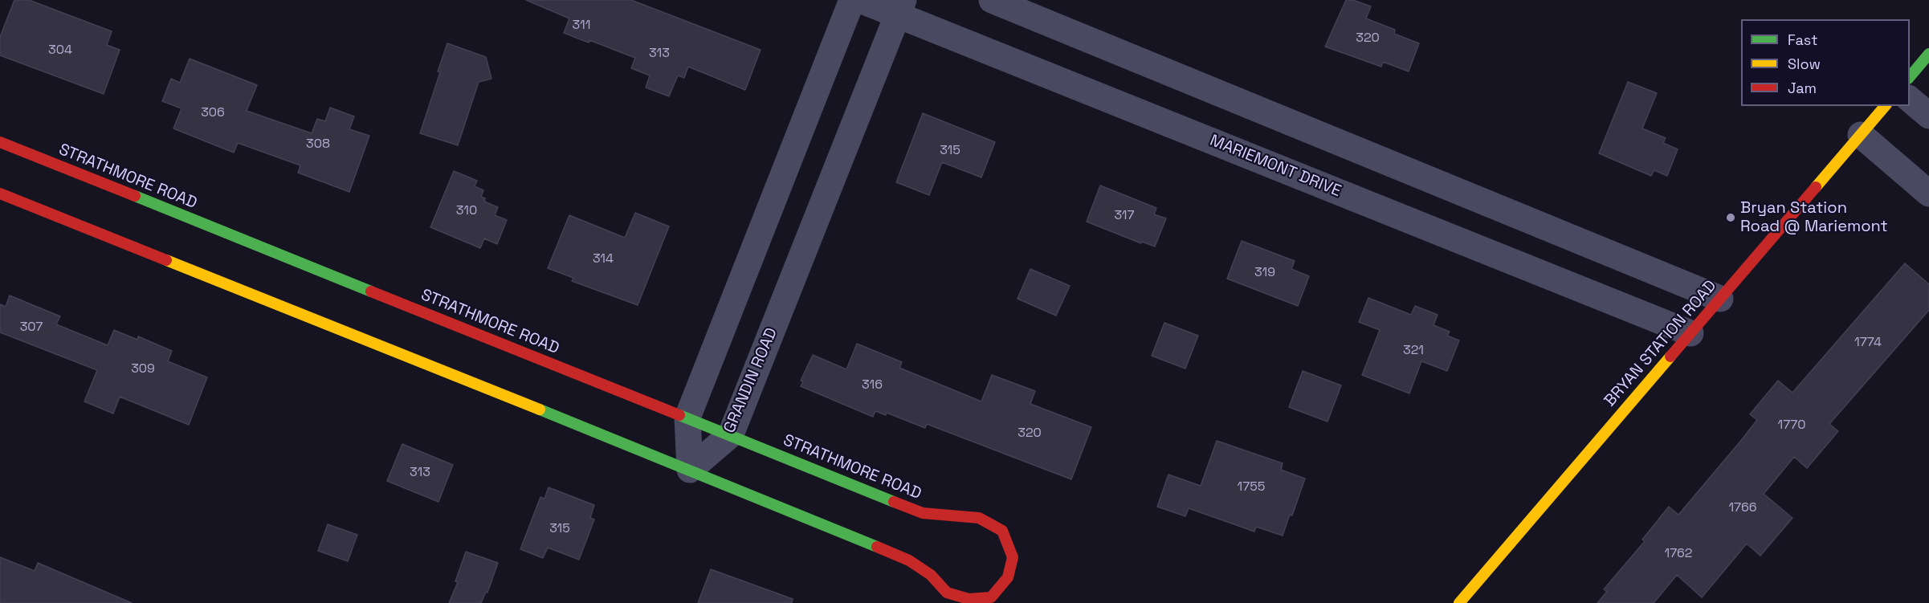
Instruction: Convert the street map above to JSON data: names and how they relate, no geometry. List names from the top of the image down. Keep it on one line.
{"streets":{"street":["MARIEMONT DRIVE","STRATHMORE ROAD","BRYAN STATION ROAD","GRANDIN ROAD"]},"crossings":[["MARIEMONT DRIVE","BRYAN STATION ROAD"],["MARIEMONT DRIVE","GRANDIN ROAD"],["STRATHMORE ROAD","GRANDIN ROAD"]],"places":["Bryan Station Road @ Mariemont"],"house_numbers":["311","320","304","313","306","308","315","310","317","314","319","307","1774","321","309","316","1770","320","313","1755","1766","315","1762"],"legend":["Fast","Slow","Jam"]}
